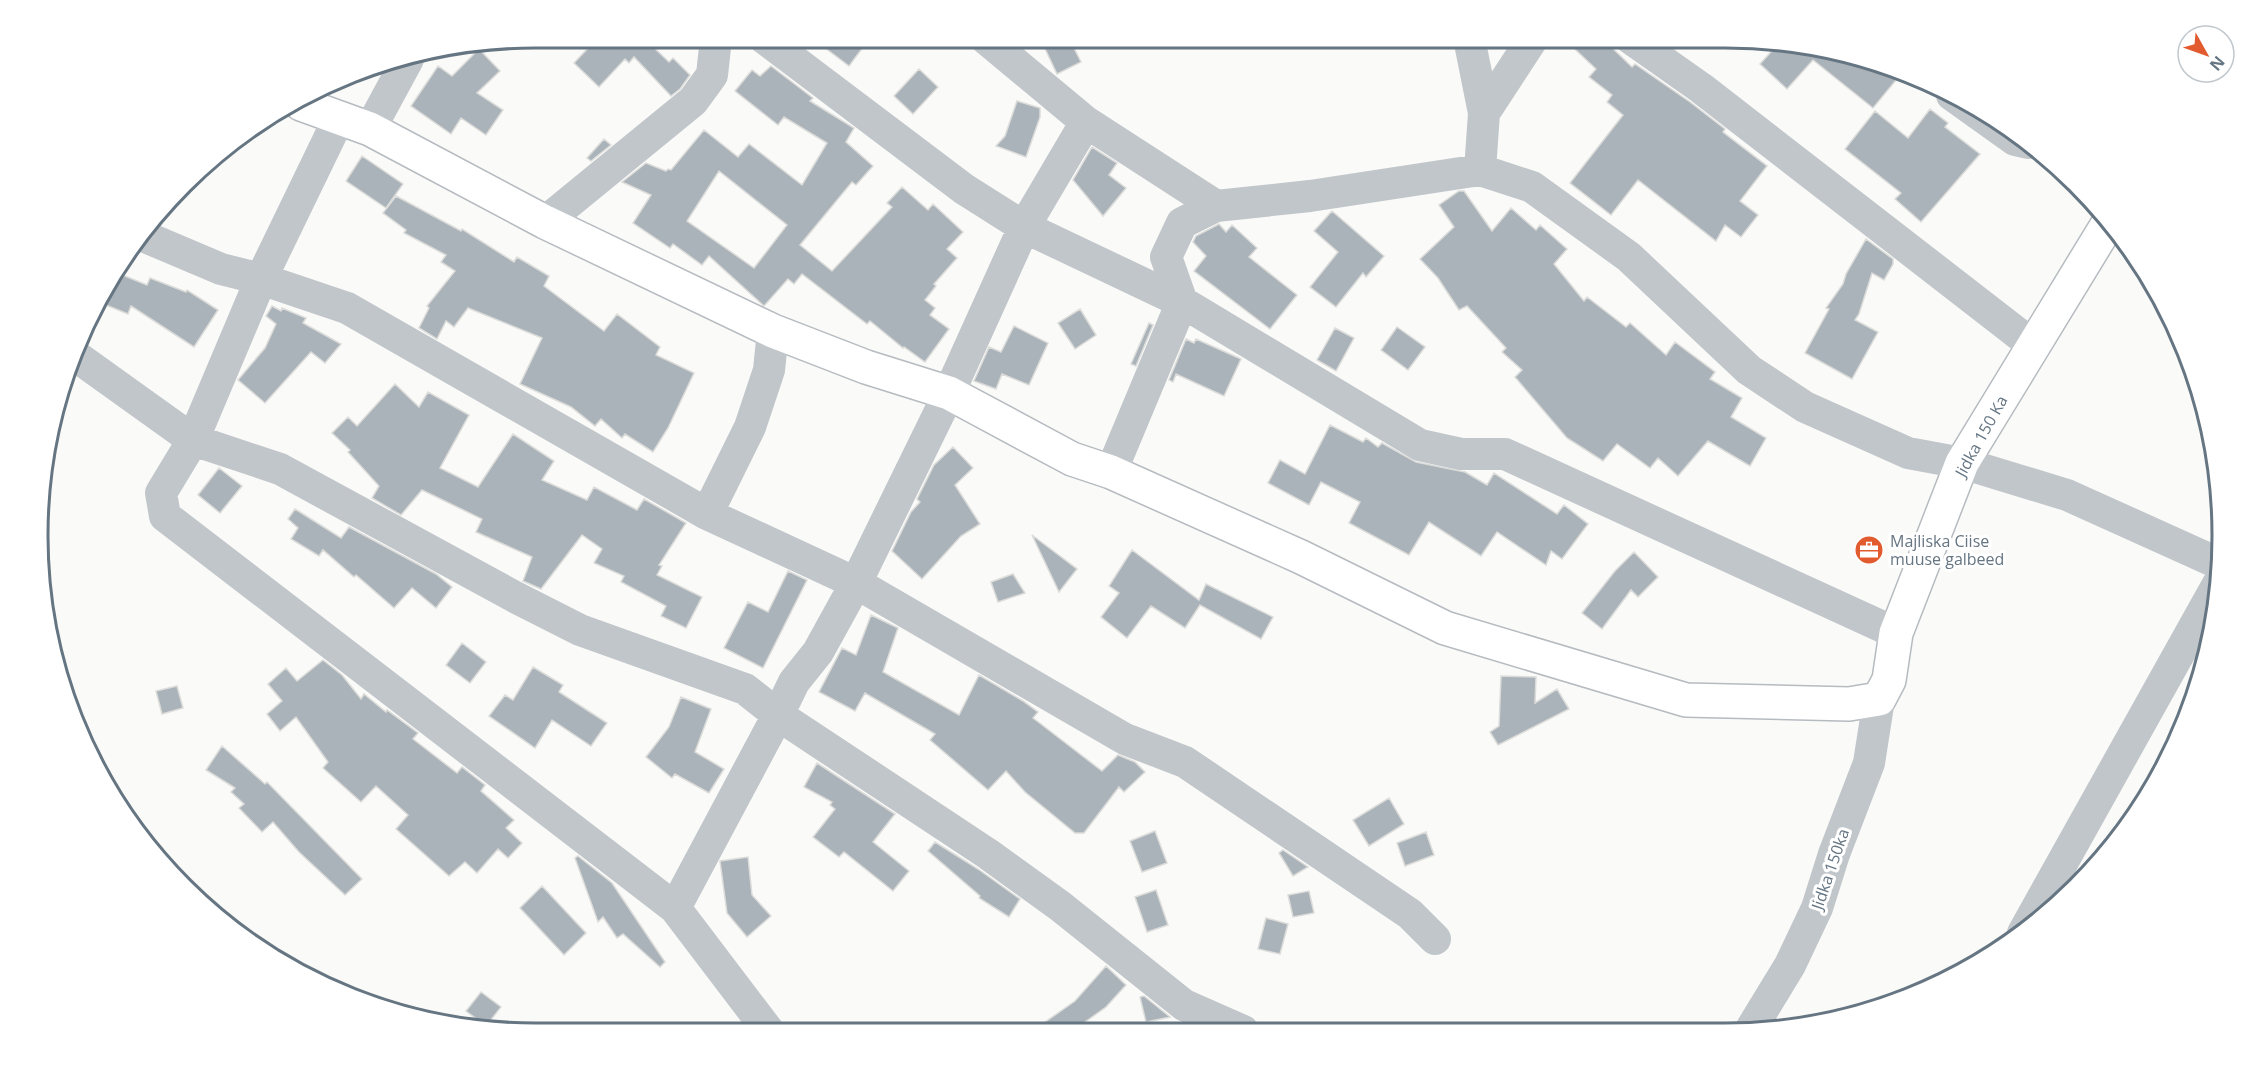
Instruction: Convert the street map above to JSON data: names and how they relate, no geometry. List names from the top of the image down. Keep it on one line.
{"streets":{"street":["Jidka 150 Ka","Jidka 150ka"]},"crossings":[["Jidka 150 Ka","Jidka 150ka"]],"places":{"office":["Majliska Ciise muuse galbeed"]},"north":"bottom right"}
